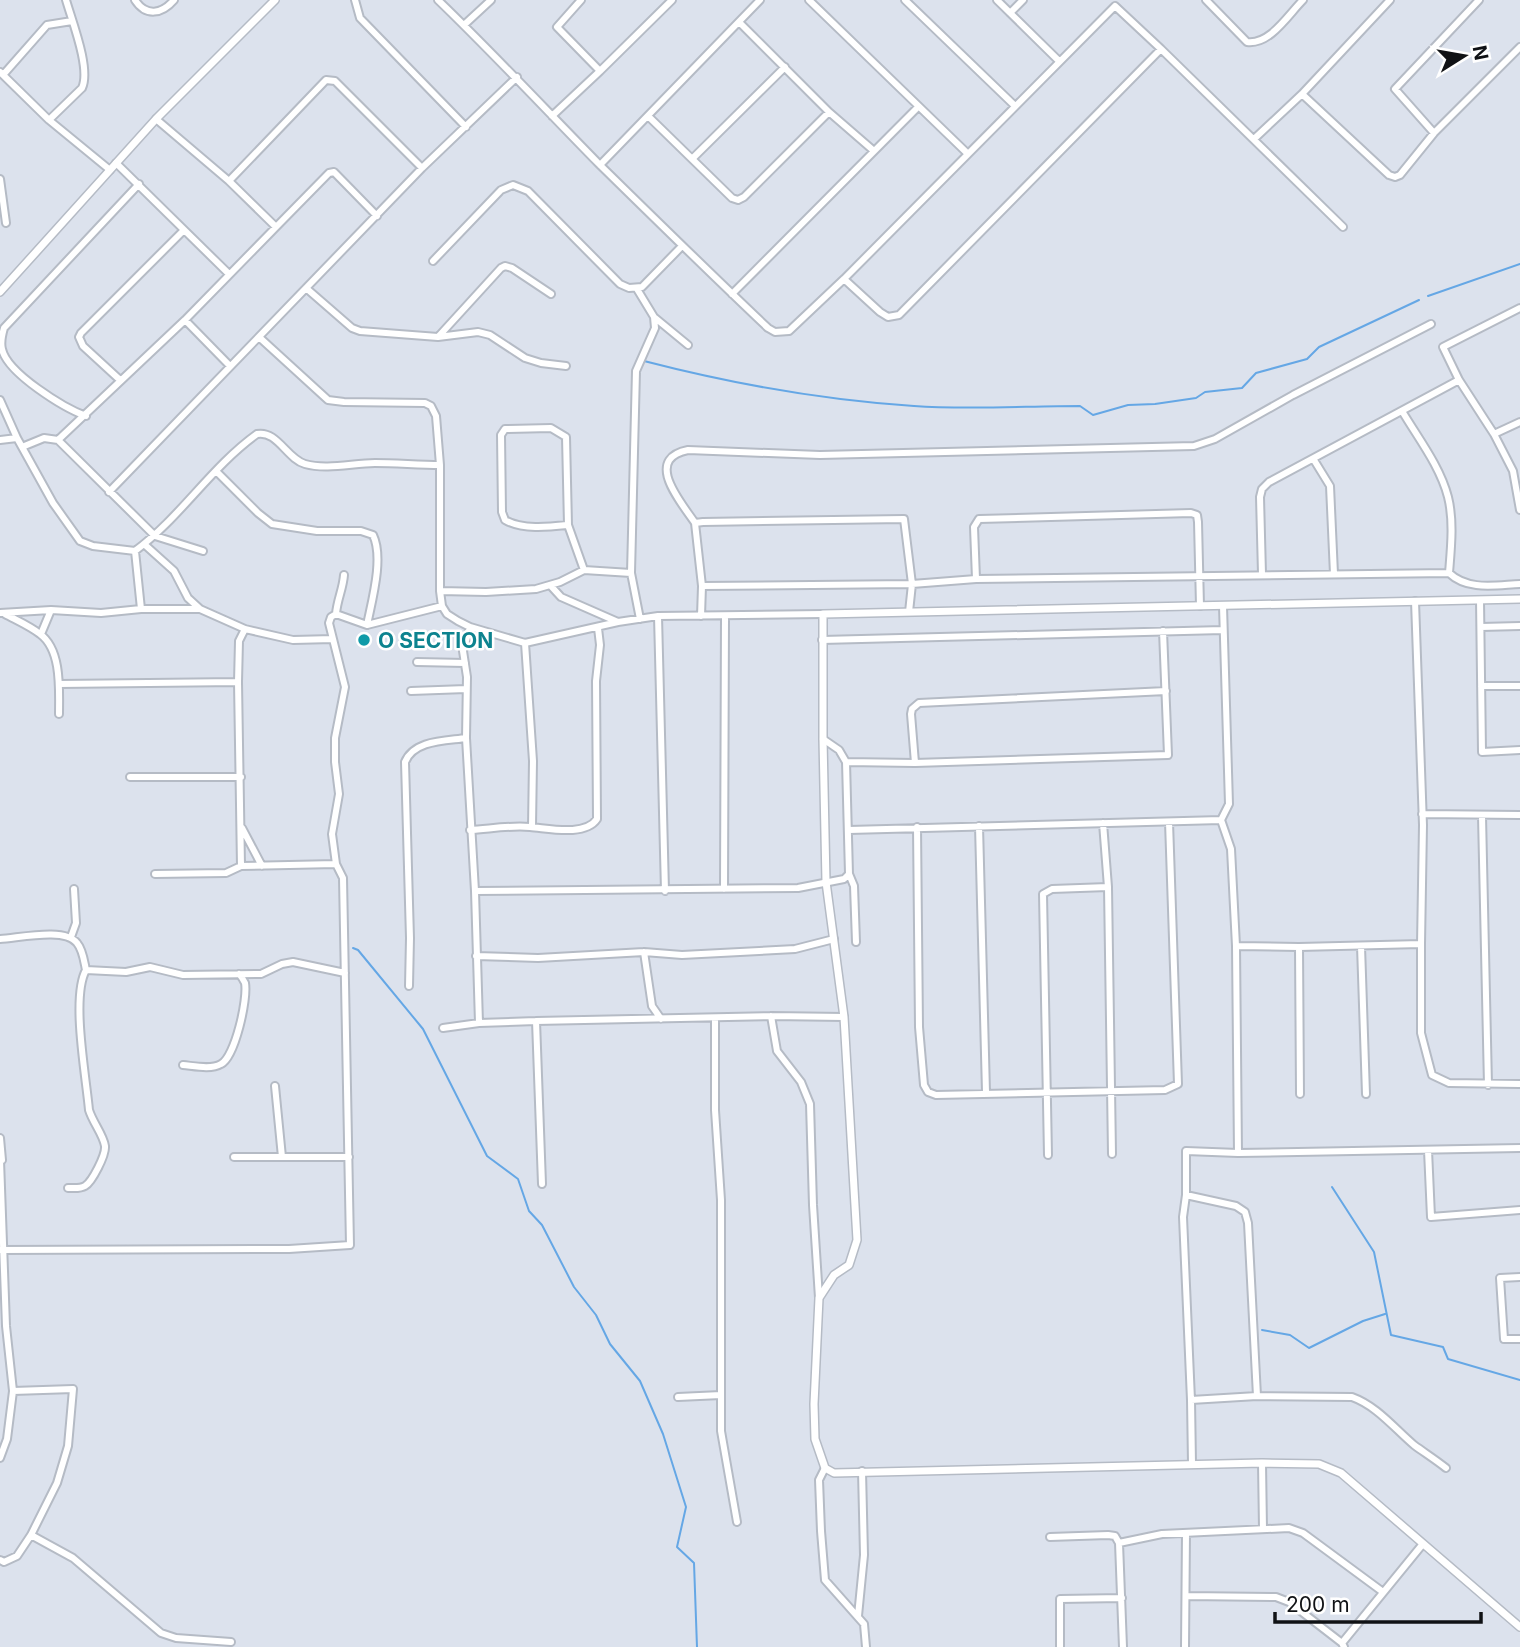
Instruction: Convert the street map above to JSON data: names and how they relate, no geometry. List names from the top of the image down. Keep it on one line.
{"places":["O SECTION"],"scale_bar":"200 m","north":"right"}
